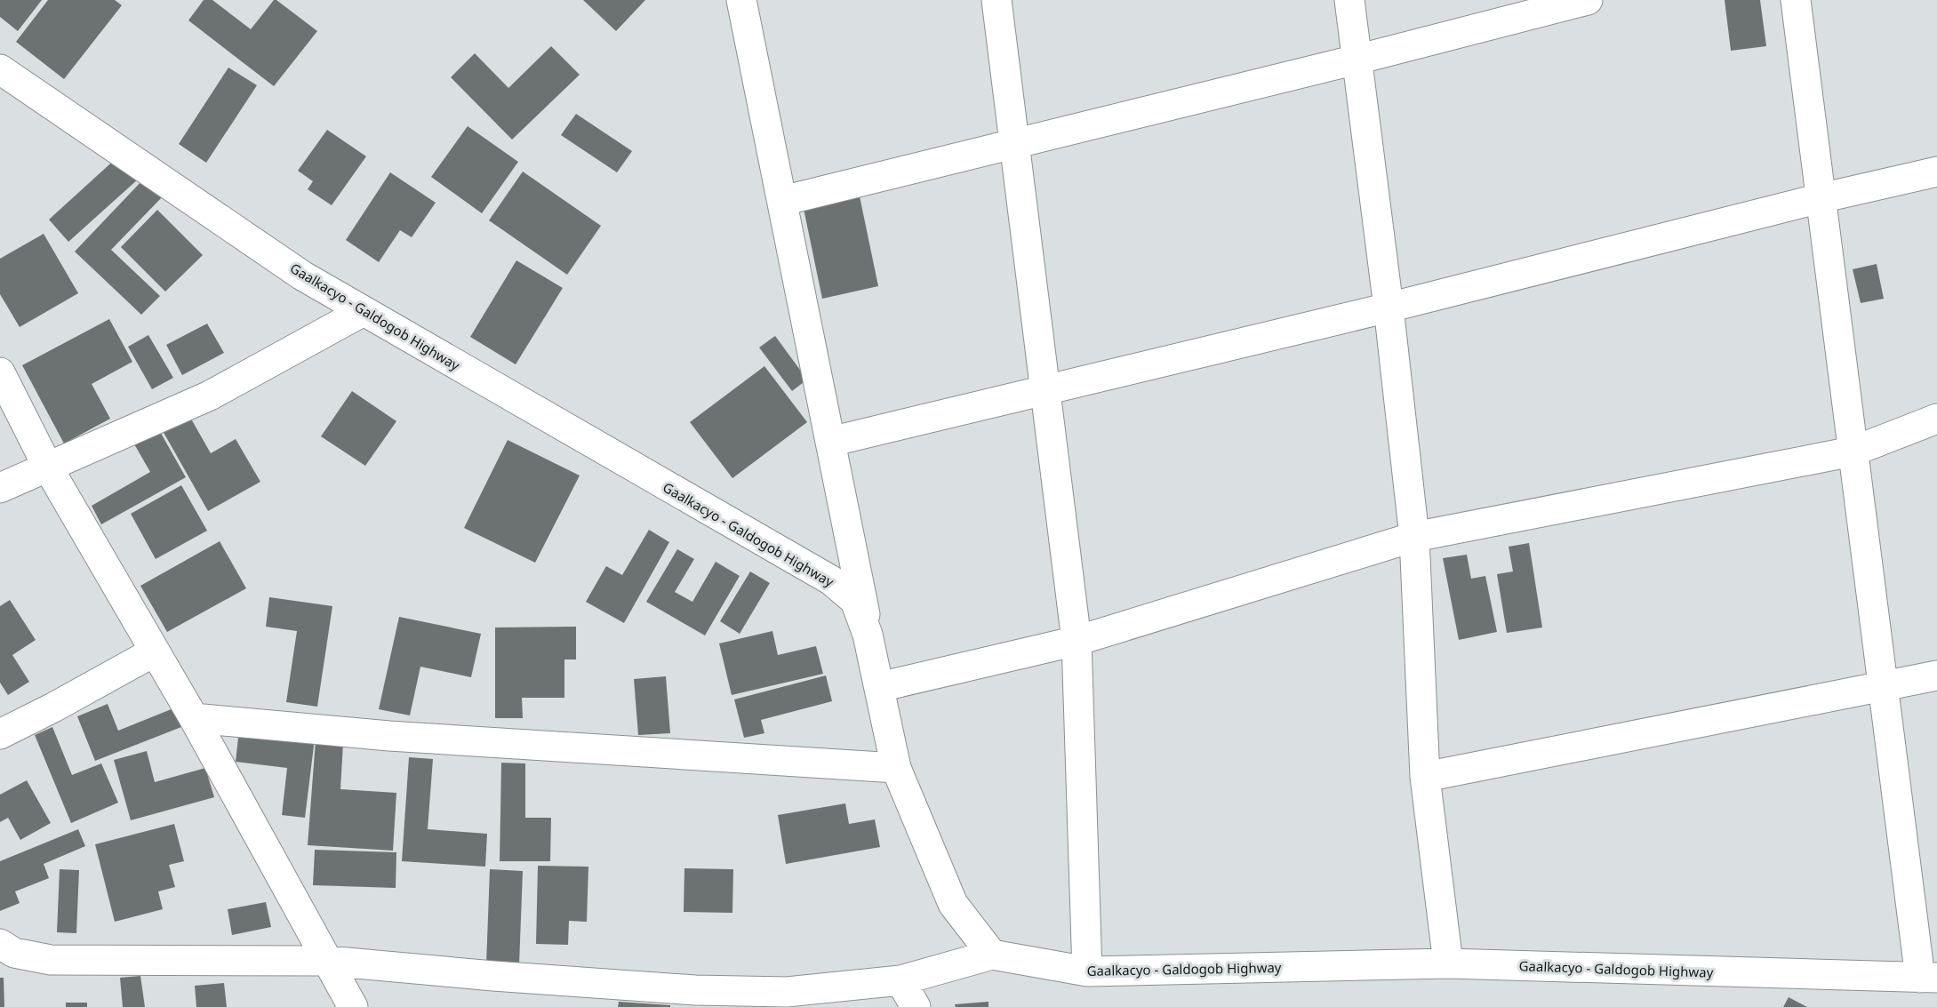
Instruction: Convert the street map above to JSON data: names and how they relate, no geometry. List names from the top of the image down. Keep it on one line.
{"streets":{"street":["Gaalkacyo - Galdogob Highway"]}}
